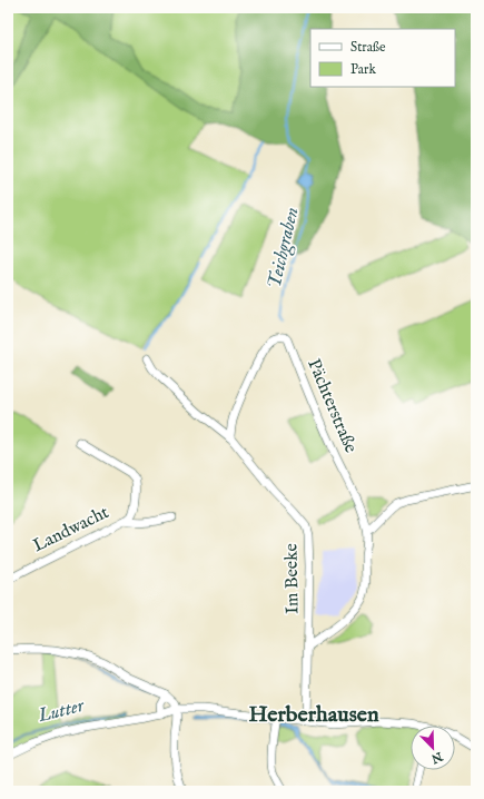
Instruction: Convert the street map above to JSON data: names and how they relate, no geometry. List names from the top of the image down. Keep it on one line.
{"streets":{"street":["Pächterstraße","Landwacht","Im Beeke"]},"crossings":[["Pächterstraße","Im Beeke"]],"districts":["Herberhausen"],"water":["Teichgraben","Lutter"],"legend":["Straße","Park"],"north":"bottom right"}
